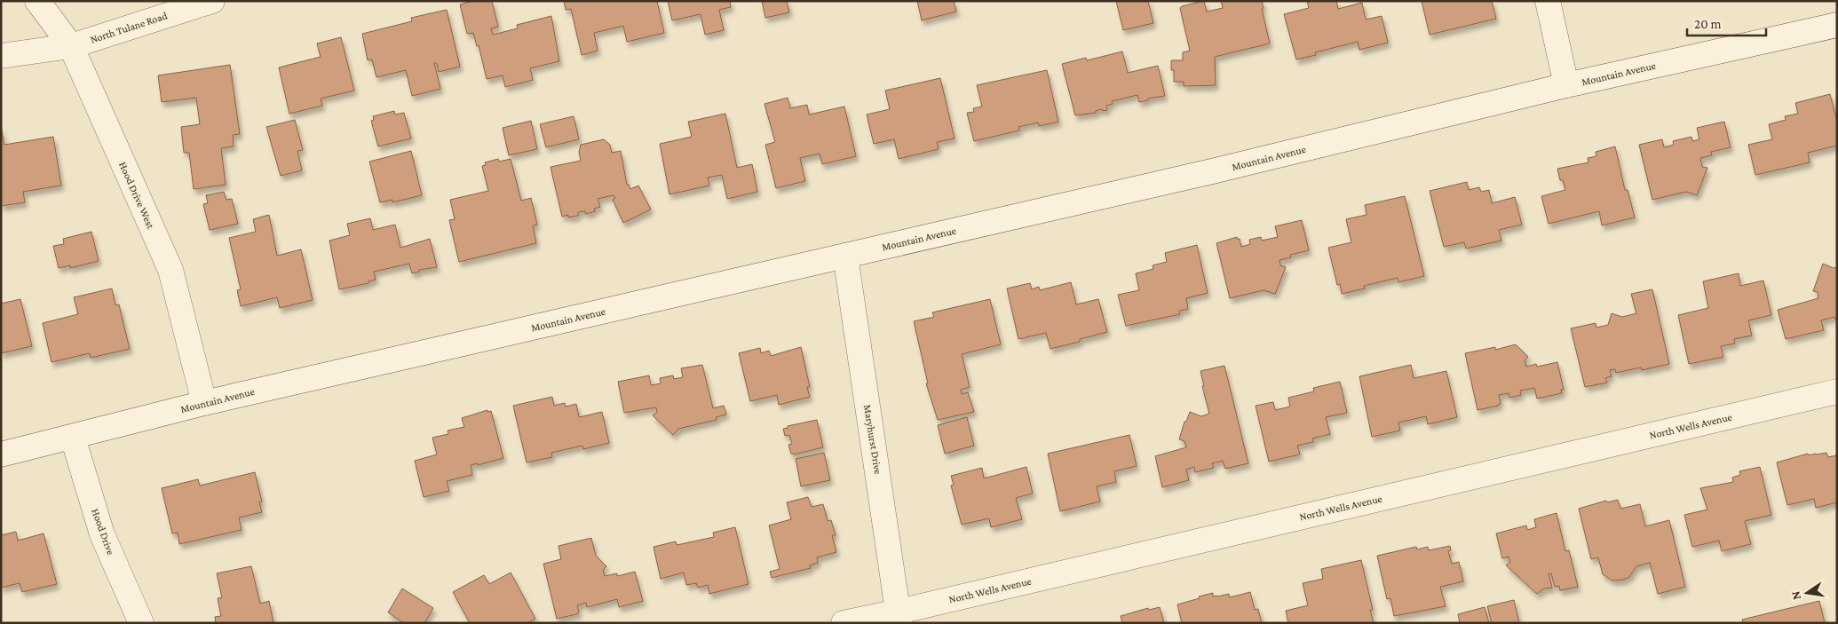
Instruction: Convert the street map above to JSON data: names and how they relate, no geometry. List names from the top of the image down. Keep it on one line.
{"streets":{"street":["North Tulane Road","Mountain Avenue","Hood Drive West","North Wells Avenue","Maryhurst Drive","Hood Drive"]},"crossings":[["North Tulane Road","Hood Drive West"],["Mountain Avenue","Hood Drive West"],["Mountain Avenue","Maryhurst Drive"],["Mountain Avenue","Hood Drive"],["North Wells Avenue","Maryhurst Drive"]],"scale_bar":"20 m","north":"left"}
